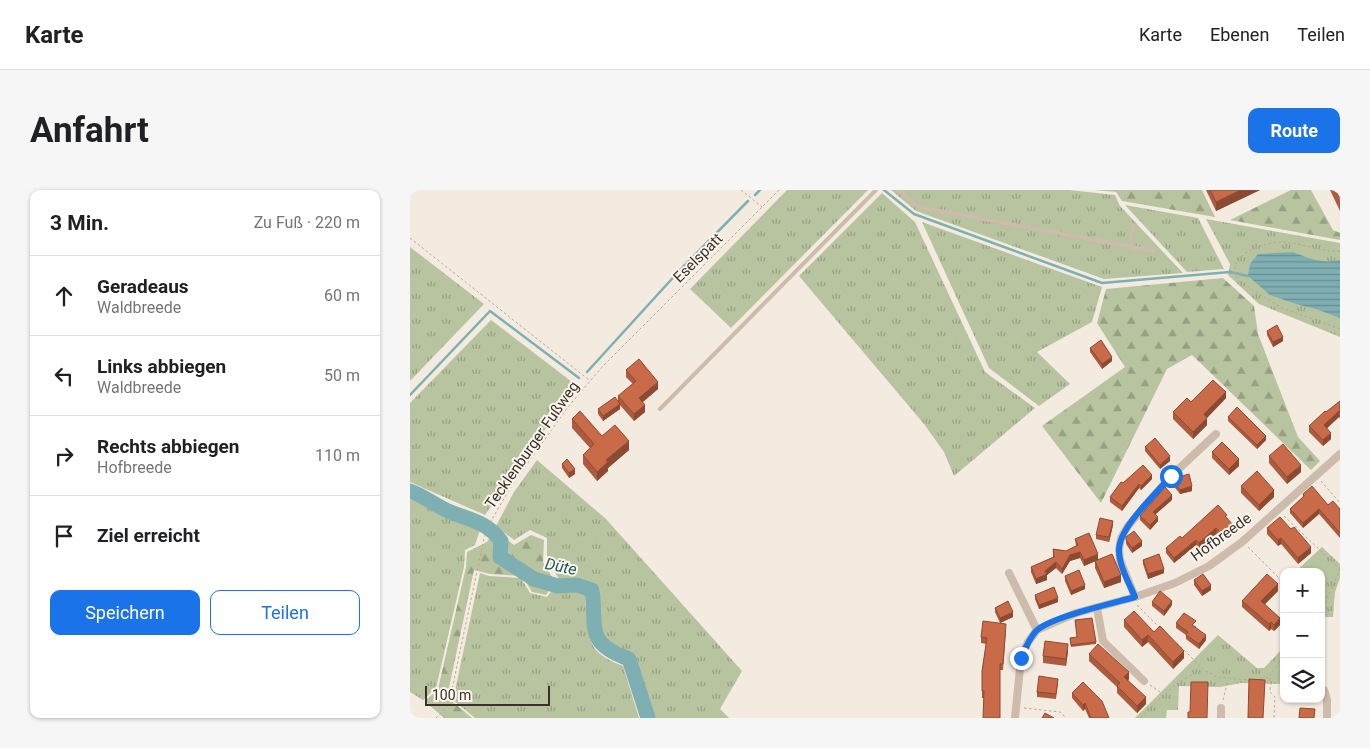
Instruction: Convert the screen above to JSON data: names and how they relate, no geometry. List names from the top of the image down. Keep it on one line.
{"streets":{"street":["Hofbreede"],"path":["Eselspatt","Tecklenburger Fußweg"]},"crossings":[["Eselspatt","Tecklenburger Fußweg"]],"water":["Düte"],"scale_bar":"100 m","page":{"header":"Karte","nav":["Karte","Ebenen","Teilen"],"buttons":["Route",["Speichern","Teilen"]],"title":"Anfahrt","heading":["3 Min.","Zu Fuß · 220 m"],"list":[["Geradeaus","Waldbreede","60 m"],["Links abbiegen","Waldbreede","50 m"],["Rechts abbiegen","Hofbreede","110 m"],"Ziel erreicht"],"map_buttons":["+","−"],"scale":"100 m"}}
